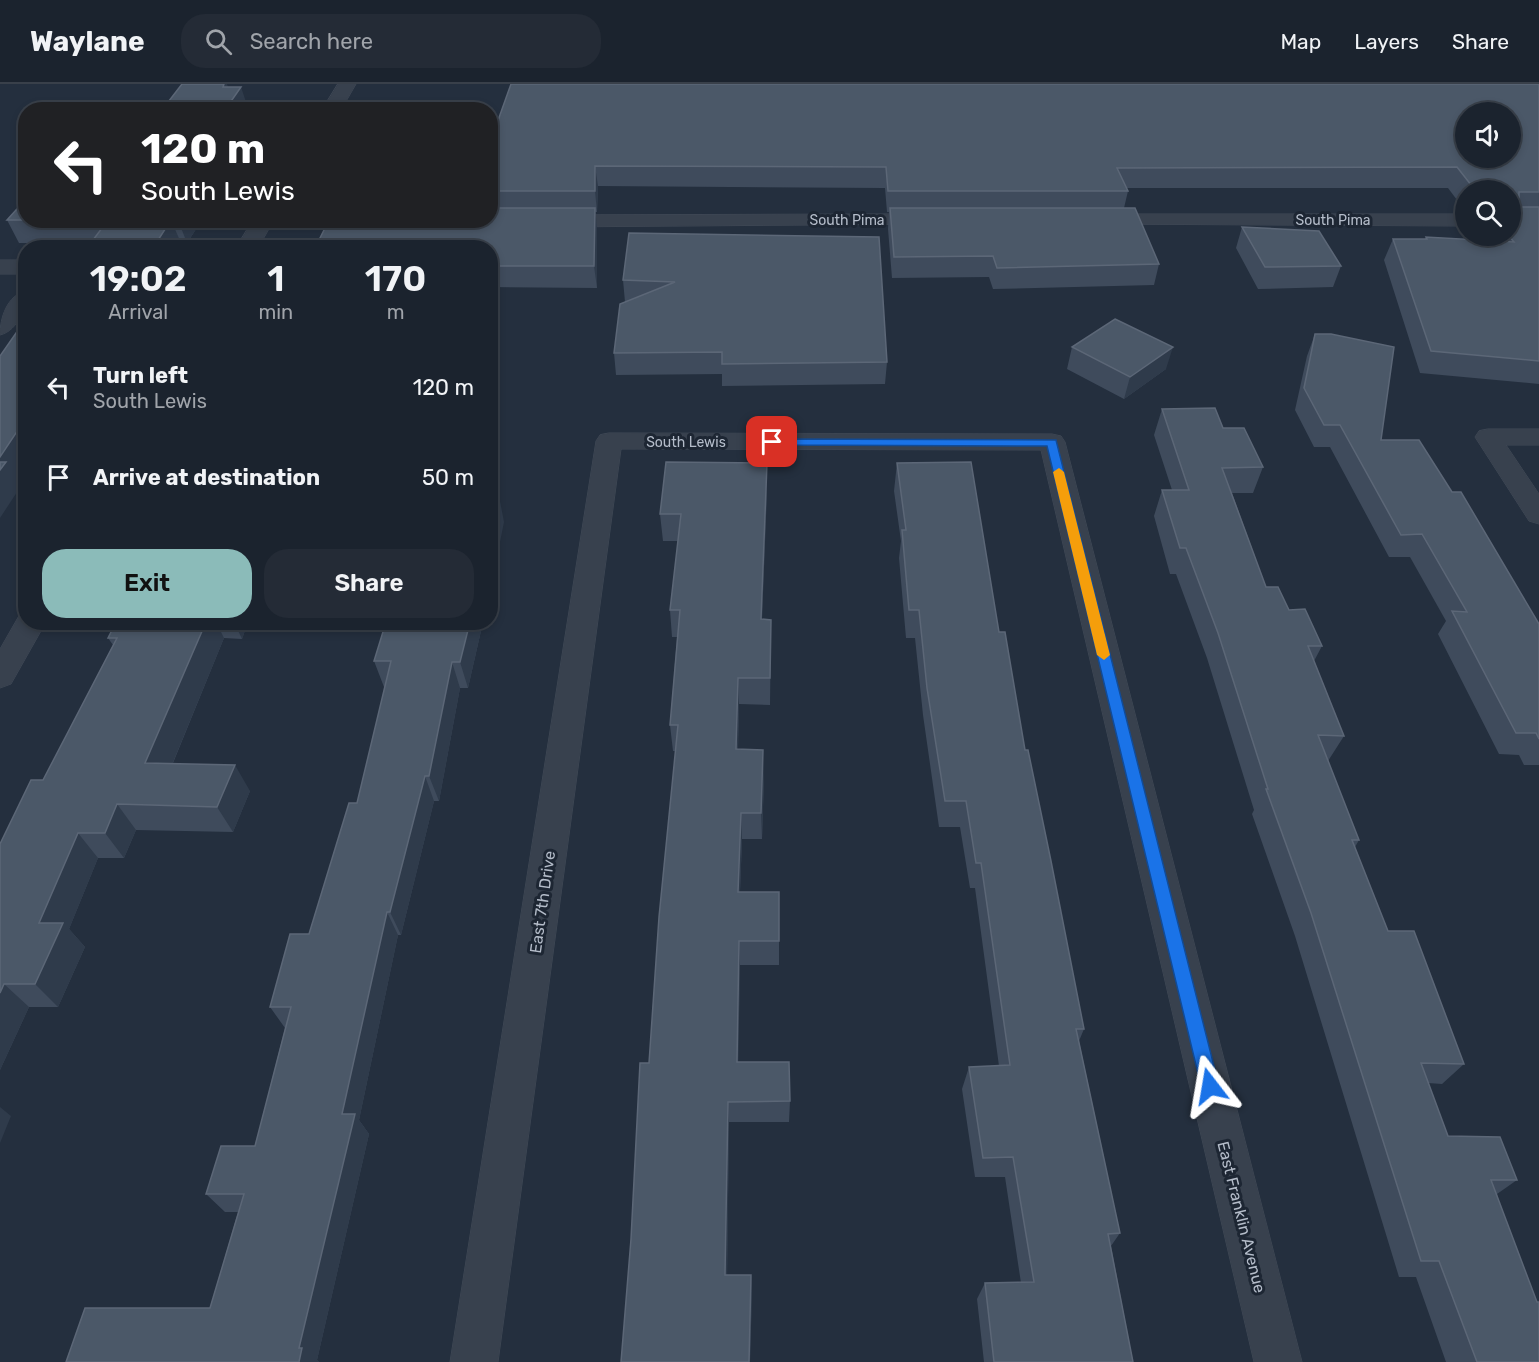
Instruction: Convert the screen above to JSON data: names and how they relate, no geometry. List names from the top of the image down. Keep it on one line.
{"streets":{"street":["South Pima","South Lewis","East 7th Drive","East Franklin Avenue"]},"crossings":[["South Lewis","East 7th Drive"],["South Lewis","East Franklin Avenue"]],"page":{"header":"Waylane","search":"Search here","nav":["Map","Layers","Share"],"turn":["120 m","South Lewis"],"eta":["19:02","Arrival","1","min","170","m"],"list":[{"name":"Turn left","note":"South Lewis","value":"120 m"},{"name":"Arrive at destination","value":"50 m"}],"buttons":["Exit","Share"]}}
